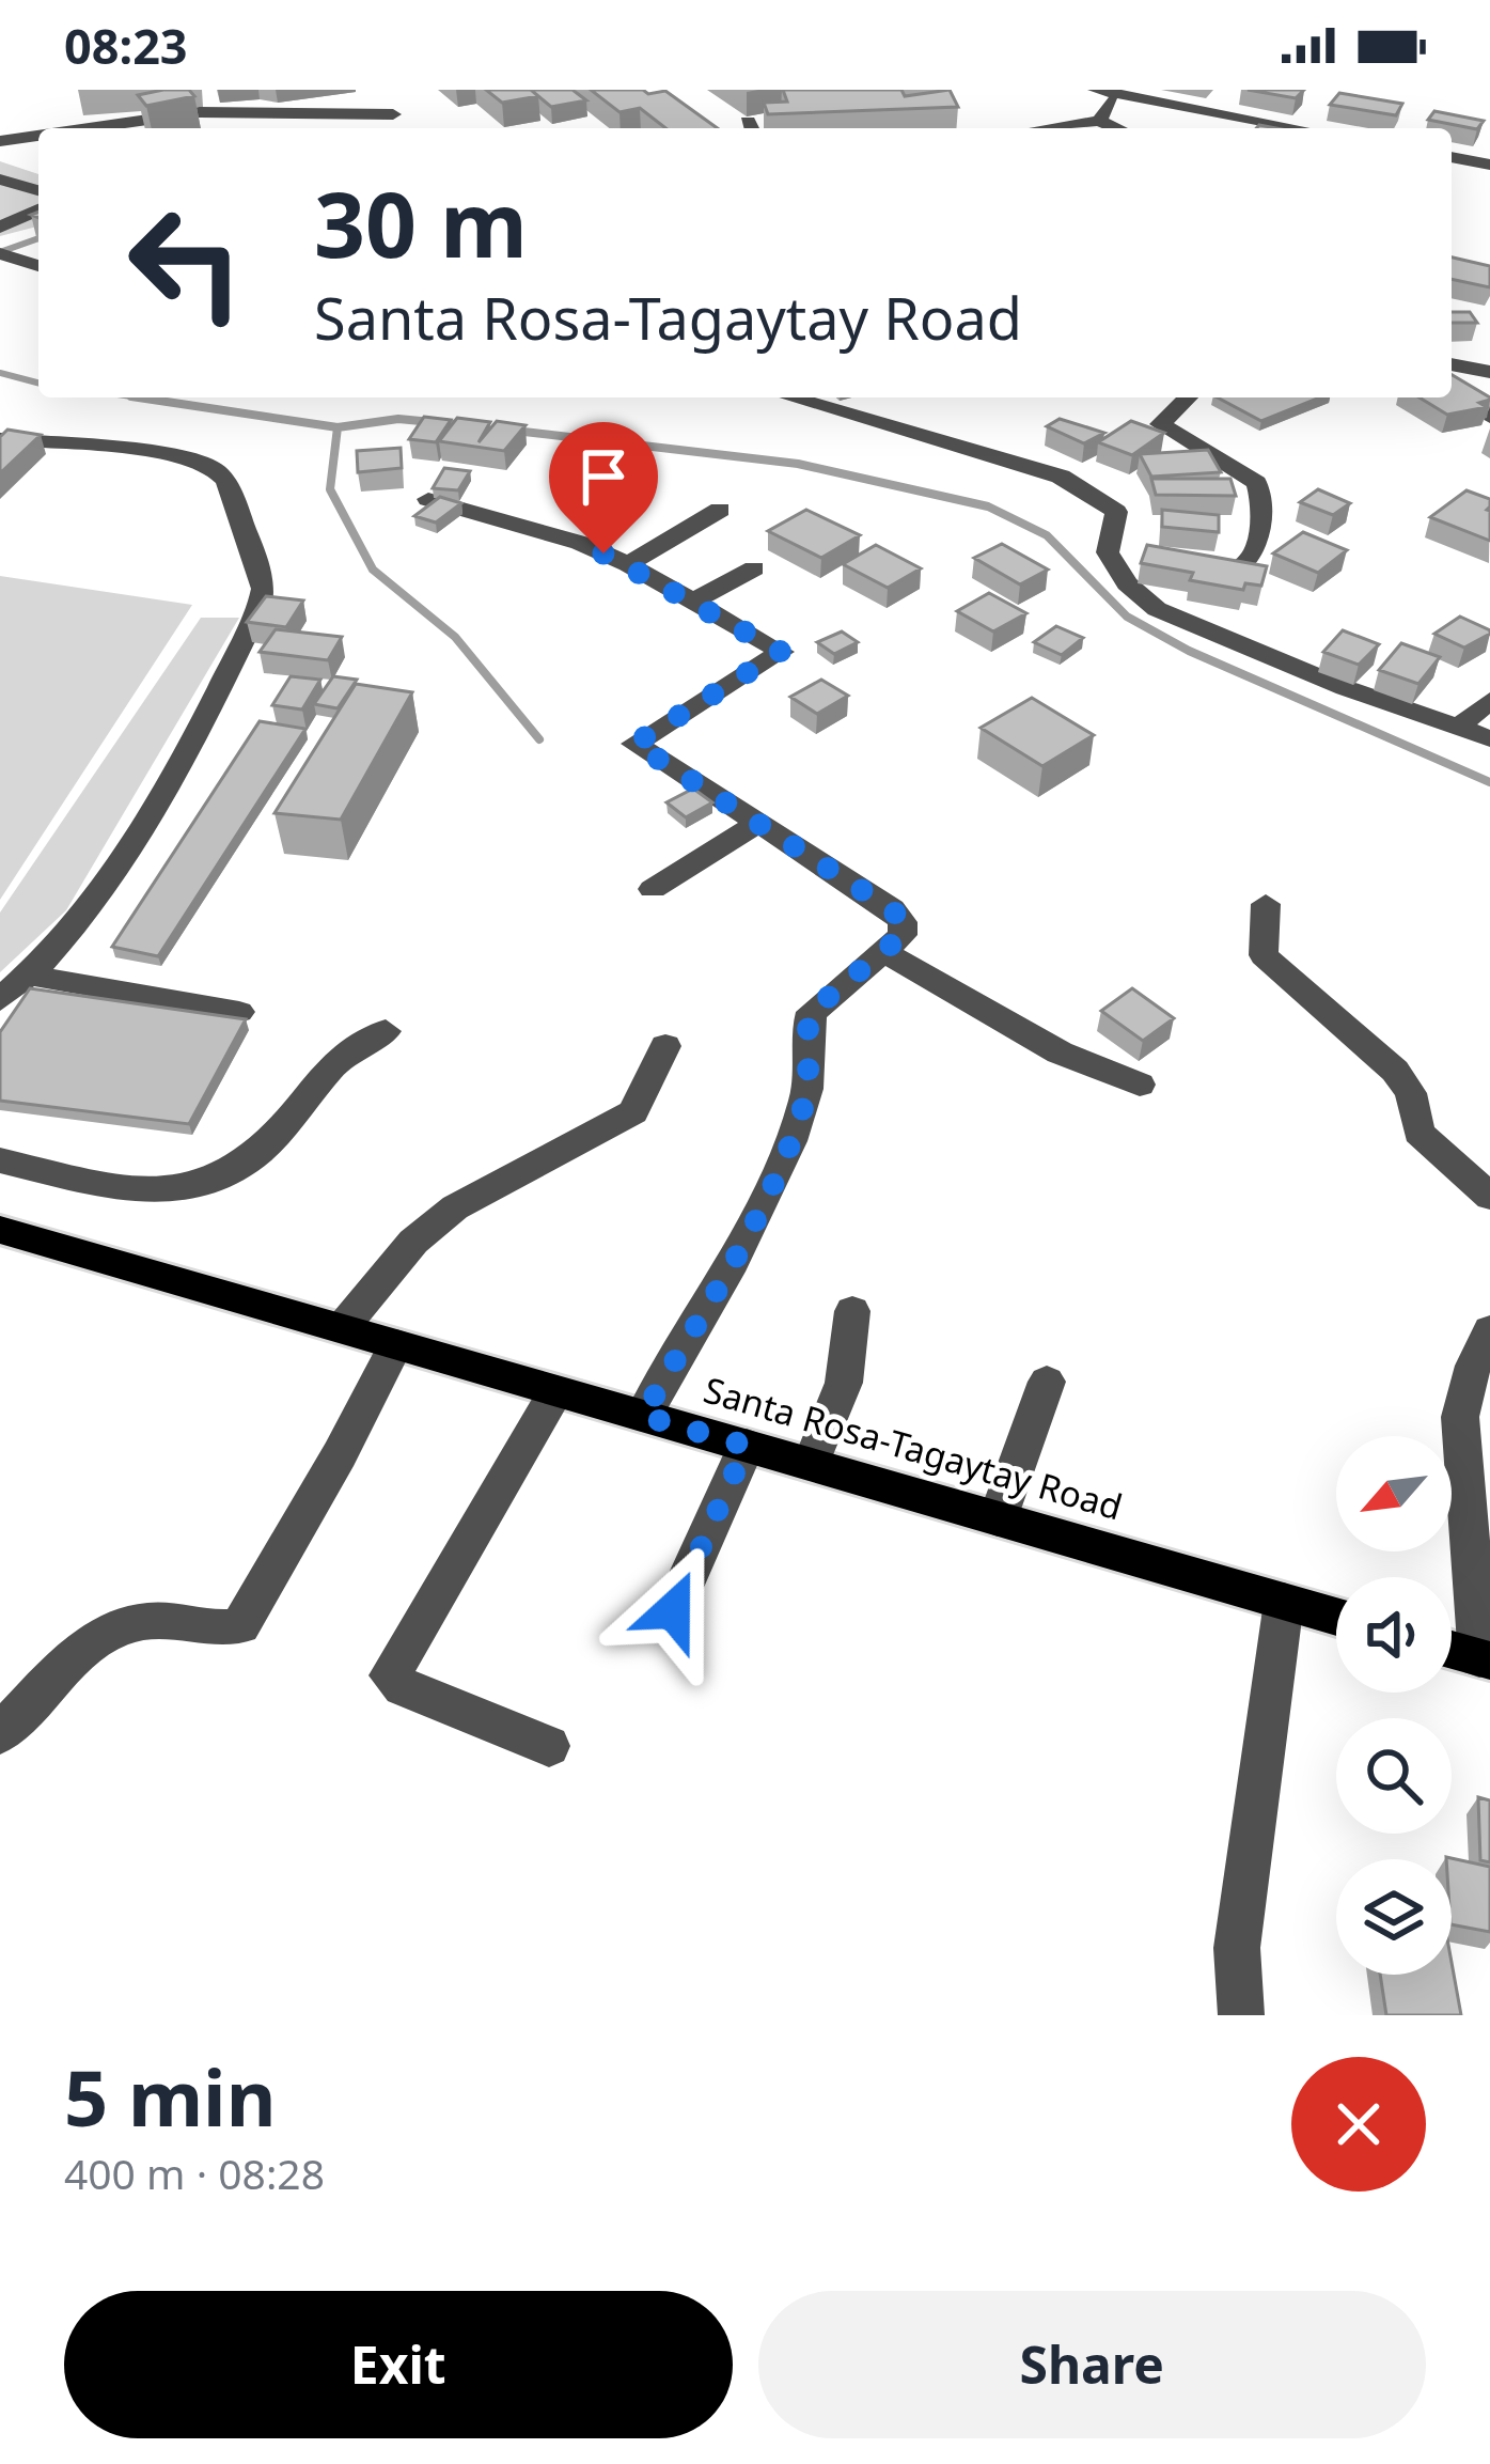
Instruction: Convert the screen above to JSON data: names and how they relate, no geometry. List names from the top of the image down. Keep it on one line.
{"streets":{"main road":["Santa Rosa-Tagaytay Road"]},"north":"bottom left","page":{"status":"08:23","turn":["30 m","Santa Rosa-Tagaytay Road"],"heading":["5 min","400 m · 08:28"],"buttons":["Exit","Share"]}}
